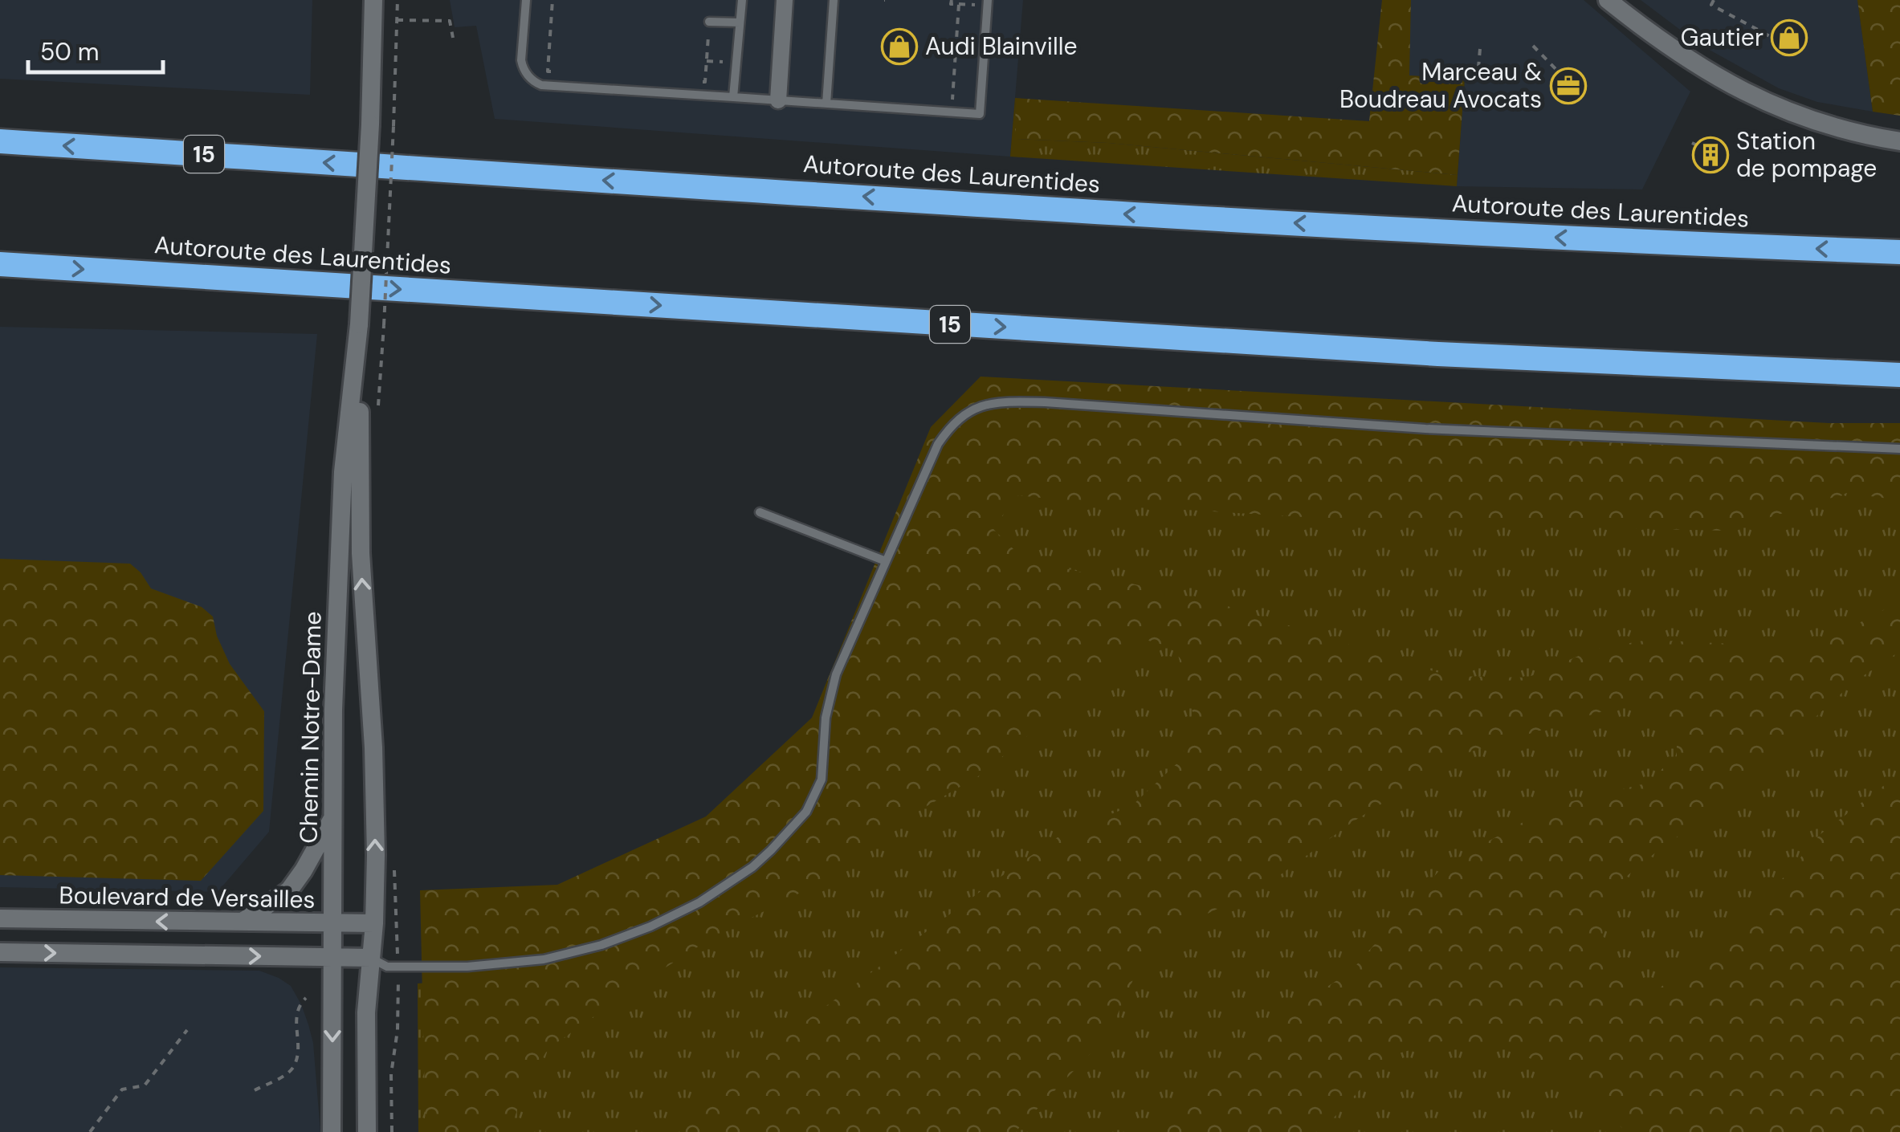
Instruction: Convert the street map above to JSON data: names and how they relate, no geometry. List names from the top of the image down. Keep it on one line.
{"streets":{"highway":["15","Autoroute des Laurentides"],"street":["Chemin Notre-Dame","Boulevard de Versailles"]},"crossings":[["Chemin Notre-Dame","Boulevard de Versailles"]],"places":{"shop":["Gautier","Audi Blainville"],"office":["Marceau & Boudreau Avocats"],"building":["Station de pompage"]},"scale_bar":"50 m"}
